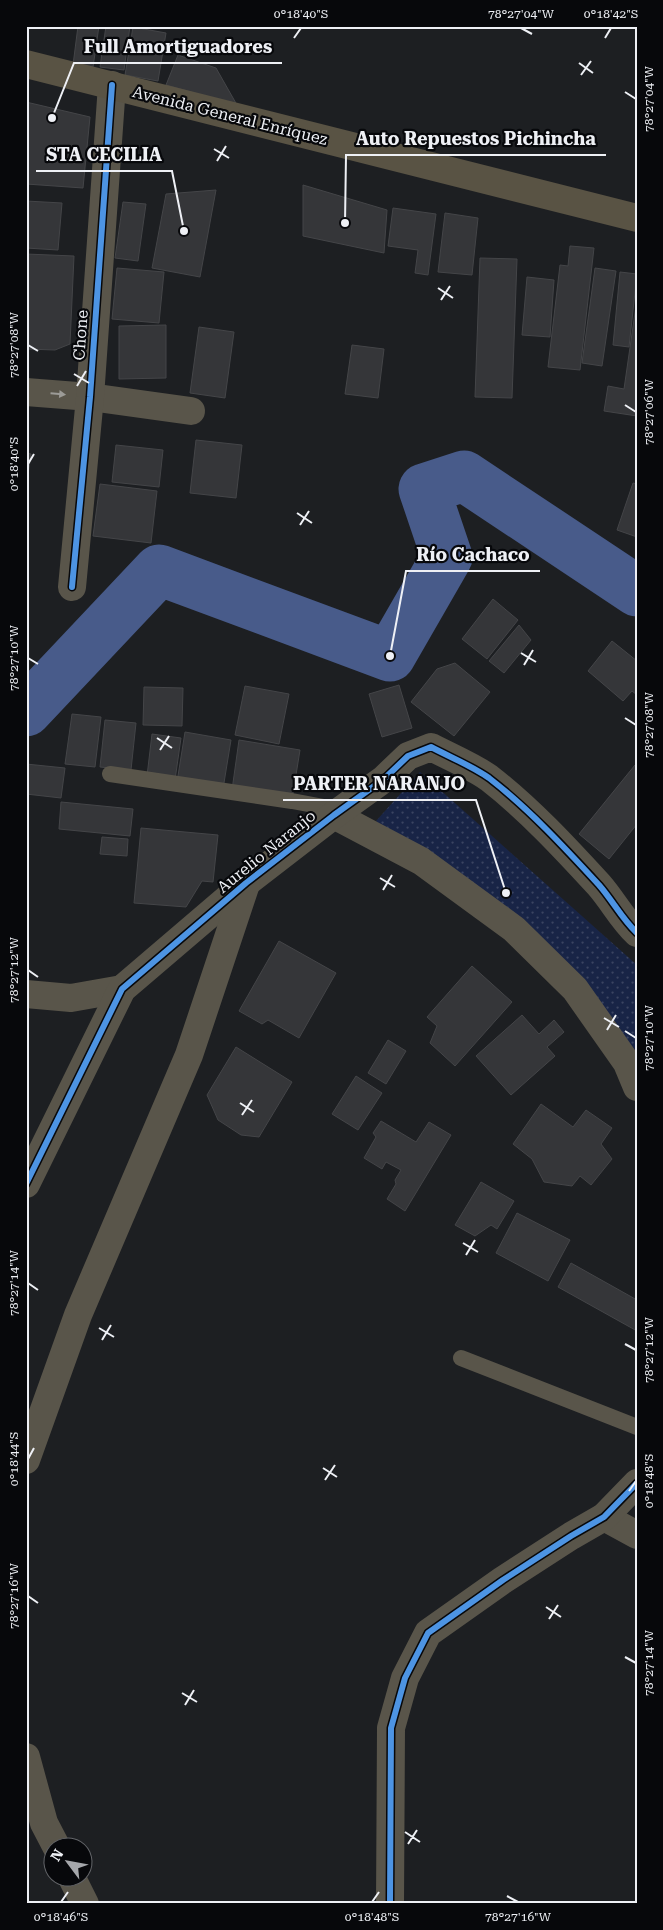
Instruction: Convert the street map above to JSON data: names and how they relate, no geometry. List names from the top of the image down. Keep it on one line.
{"streets":{"main road":["Avenida General Enríquez"],"street":["Chone","Aurelio Naranjo"]},"crossings":[["Avenida General Enríquez","Chone"]],"places":["Full Amortiguadores","Auto Repuestos Pichincha","STA CECILIA","Río Cachaco","PARTER NARANJO"],"north":"top left","coordinates":["0°18'40\"S","78°27'04\"W","0°18'42\"S","78°27'08\"W","78°27'06\"W","78°27'10\"W","78°27'12\"W","78°27'14\"W","0°18'44\"S","0°18'48\"S","78°27'16\"W","0°18'46\"S"]}
